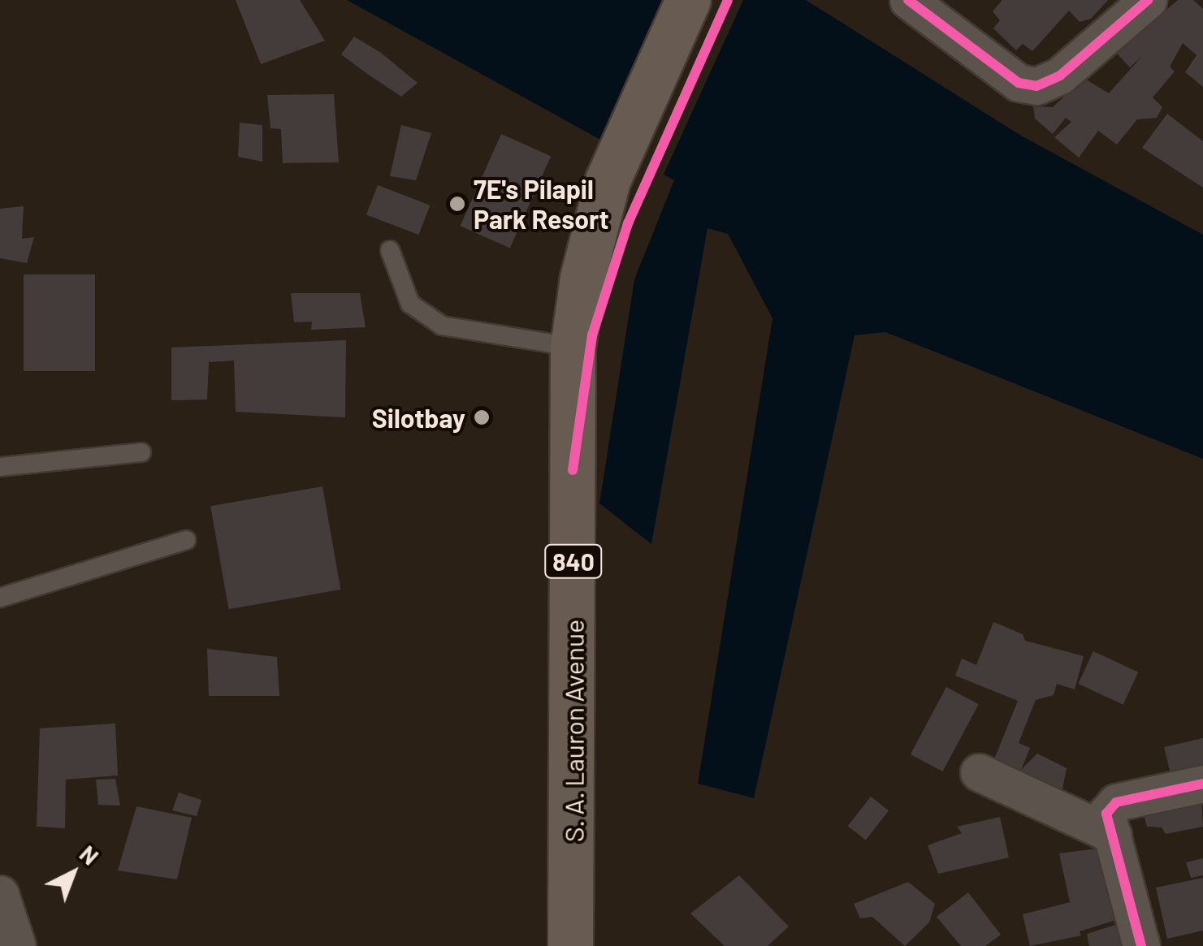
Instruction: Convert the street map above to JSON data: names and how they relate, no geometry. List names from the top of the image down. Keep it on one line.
{"streets":{"highway":["840","S. A. Lauron Avenue"]},"places":["7E's Pilapil Park Resort","Silotbay"],"north":"top right"}
